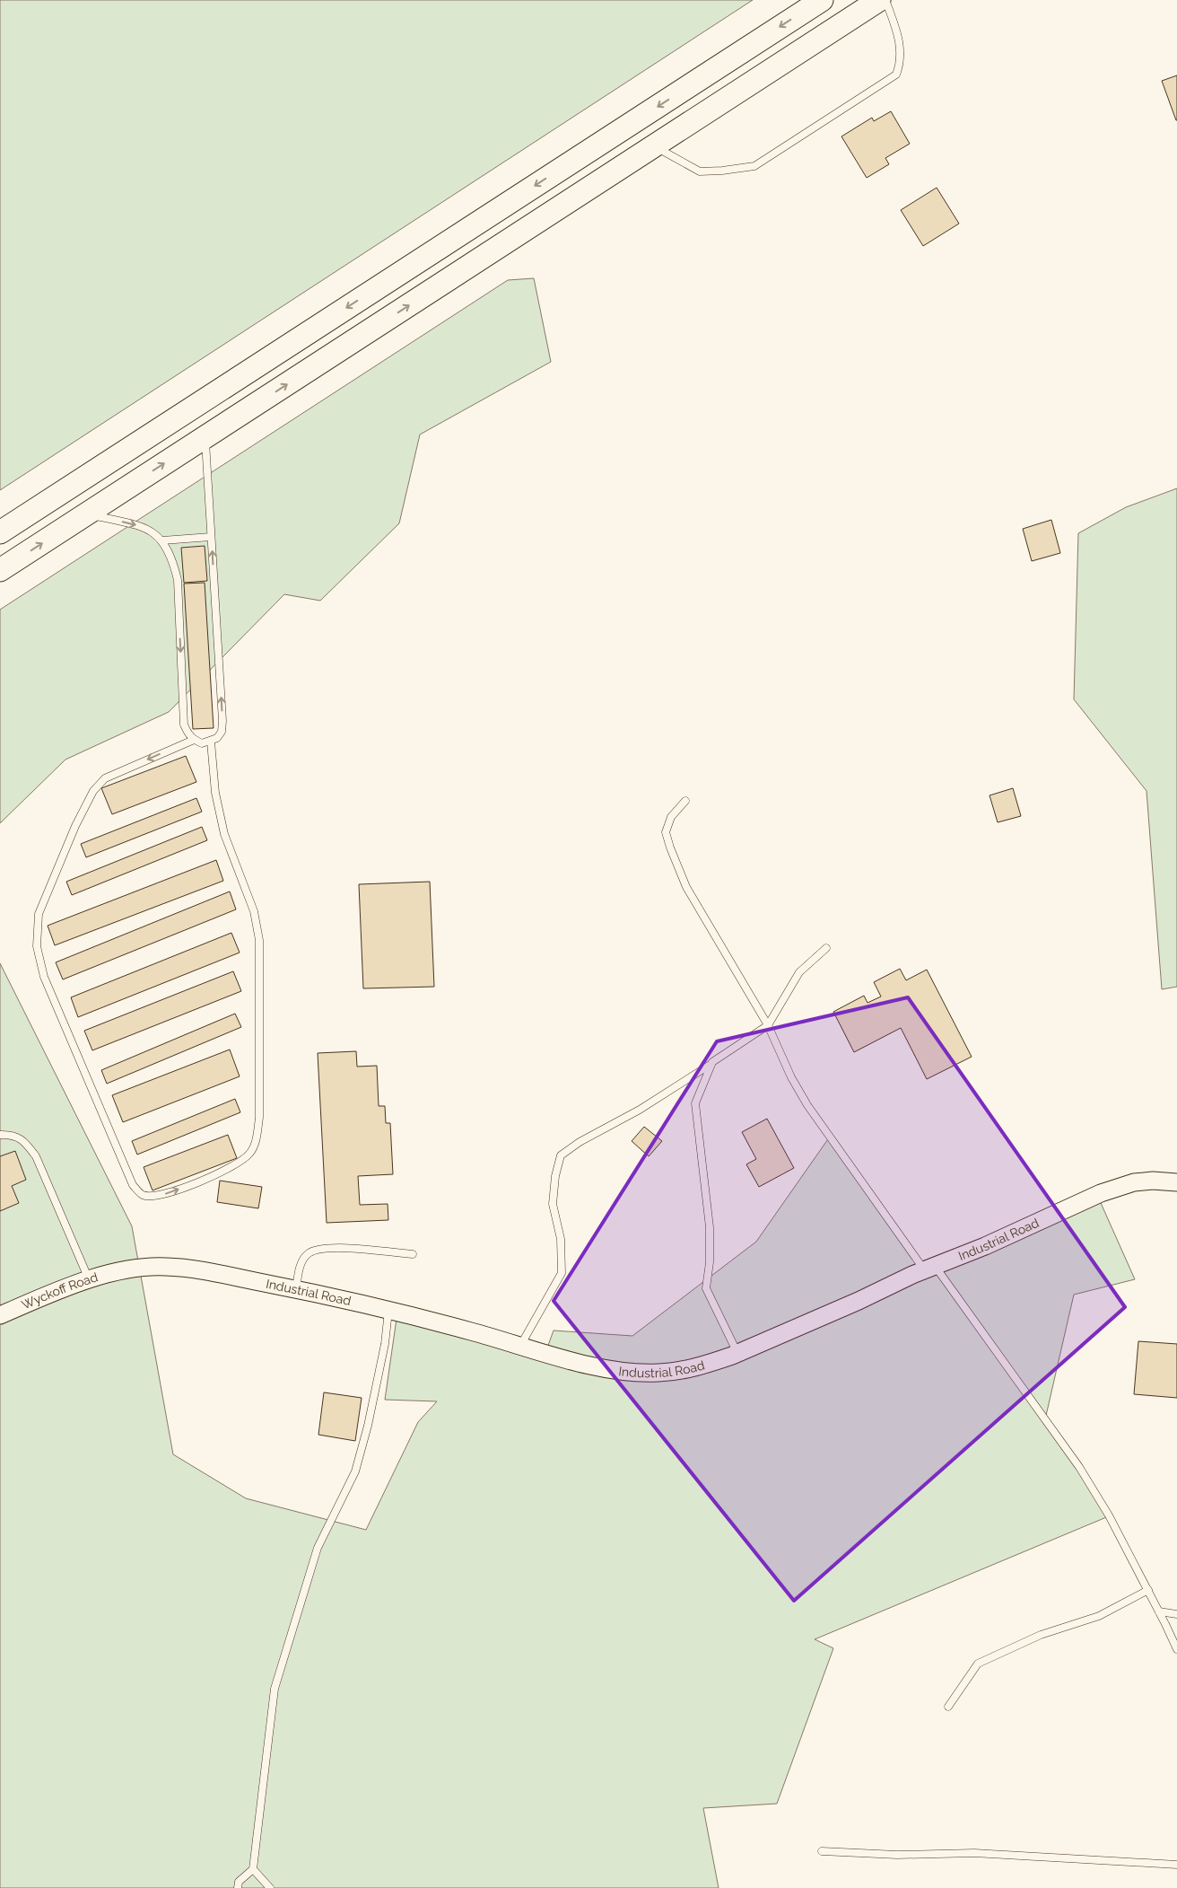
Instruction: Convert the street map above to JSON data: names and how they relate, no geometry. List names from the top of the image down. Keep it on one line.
{"streets":{"street":["Industrial Road","Wyckoff Road"]},"crossings":[["Industrial Road","Wyckoff Road"]]}
